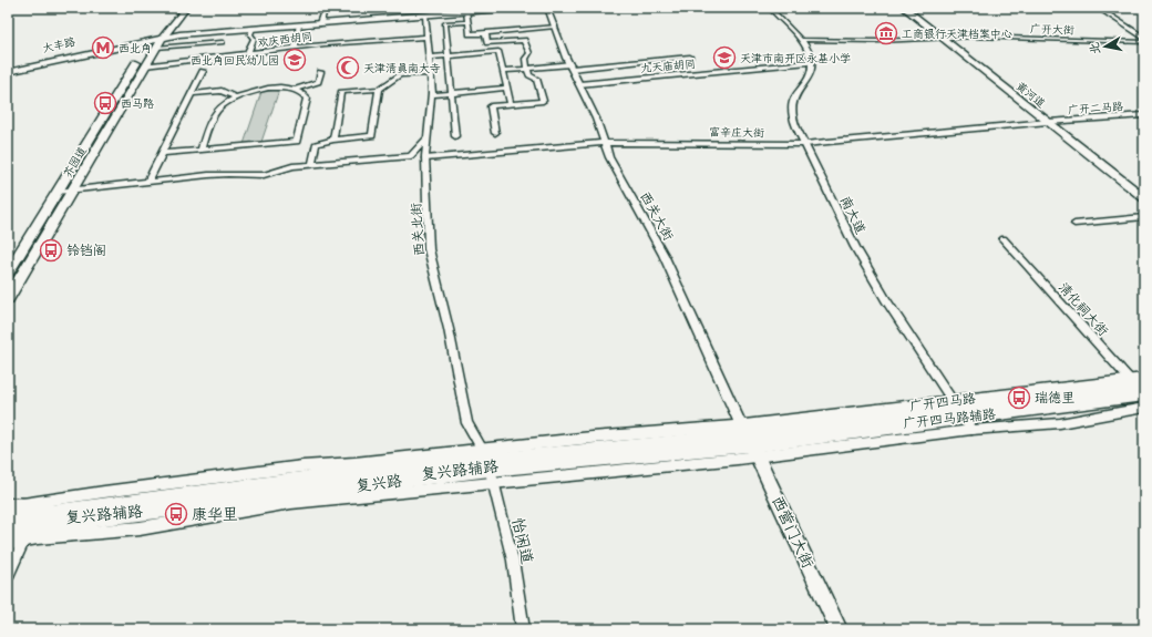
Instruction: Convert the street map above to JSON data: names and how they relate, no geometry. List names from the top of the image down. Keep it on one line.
{"streets":{"main road":["大丰路","黄河道","芥园道","广开四马路","复兴路","西营门大街"],"street":["广开大街","欢庆西胡同","九天庙胡同","广开二马路","富辛庄大街","南大道","西关大街","西关北街","清化祠大街","广开四马路辅路","复兴路辅路","怡闲道"]},"crossings":[["广开大街","黄河道"],["欢庆西胡同","芥园道"],["欢庆西胡同","西关北街"],["大丰路","芥园道"],["九天庙胡同","南大道"],["九天庙胡同","西关大街"],["黄河道","广开二马路"],["黄河道","富辛庄大街"],["广开二马路","富辛庄大街"],["富辛庄大街","南大道"],["富辛庄大街","西关大街"],["富辛庄大街","西关北街"],["南大道","广开四马路"],["南大道","广开四马路辅路"],["西关大街","广开四马路"],["西关大街","复兴路辅路"],["西关大街","复兴路"],["西关大街","西营门大街"],["西关北街","复兴路辅路"],["西关北街","复兴路"],["西关北街","怡闲道"],["清化祠大街","广开四马路"],["广开四马路","广开四马路辅路"],["广开四马路","复兴路辅路"],["广开四马路","复兴路"],["广开四马路","西营门大街"],["复兴路辅路","复兴路"],["复兴路辅路","西营门大街"],["复兴路辅路","怡闲道"],["复兴路","西营门大街"],["复兴路","怡闲道"]],"places":{"museum":["工商银行天津档案中心"],"metro station":["西北角"],"school or university":["天津市南开区永基小学","西北角回民幼儿园"],"mosque":["天津清真南大寺"],"bus stop":["西马路","铃铛阁","瑞德里","康华里"]},"north":"left"}
